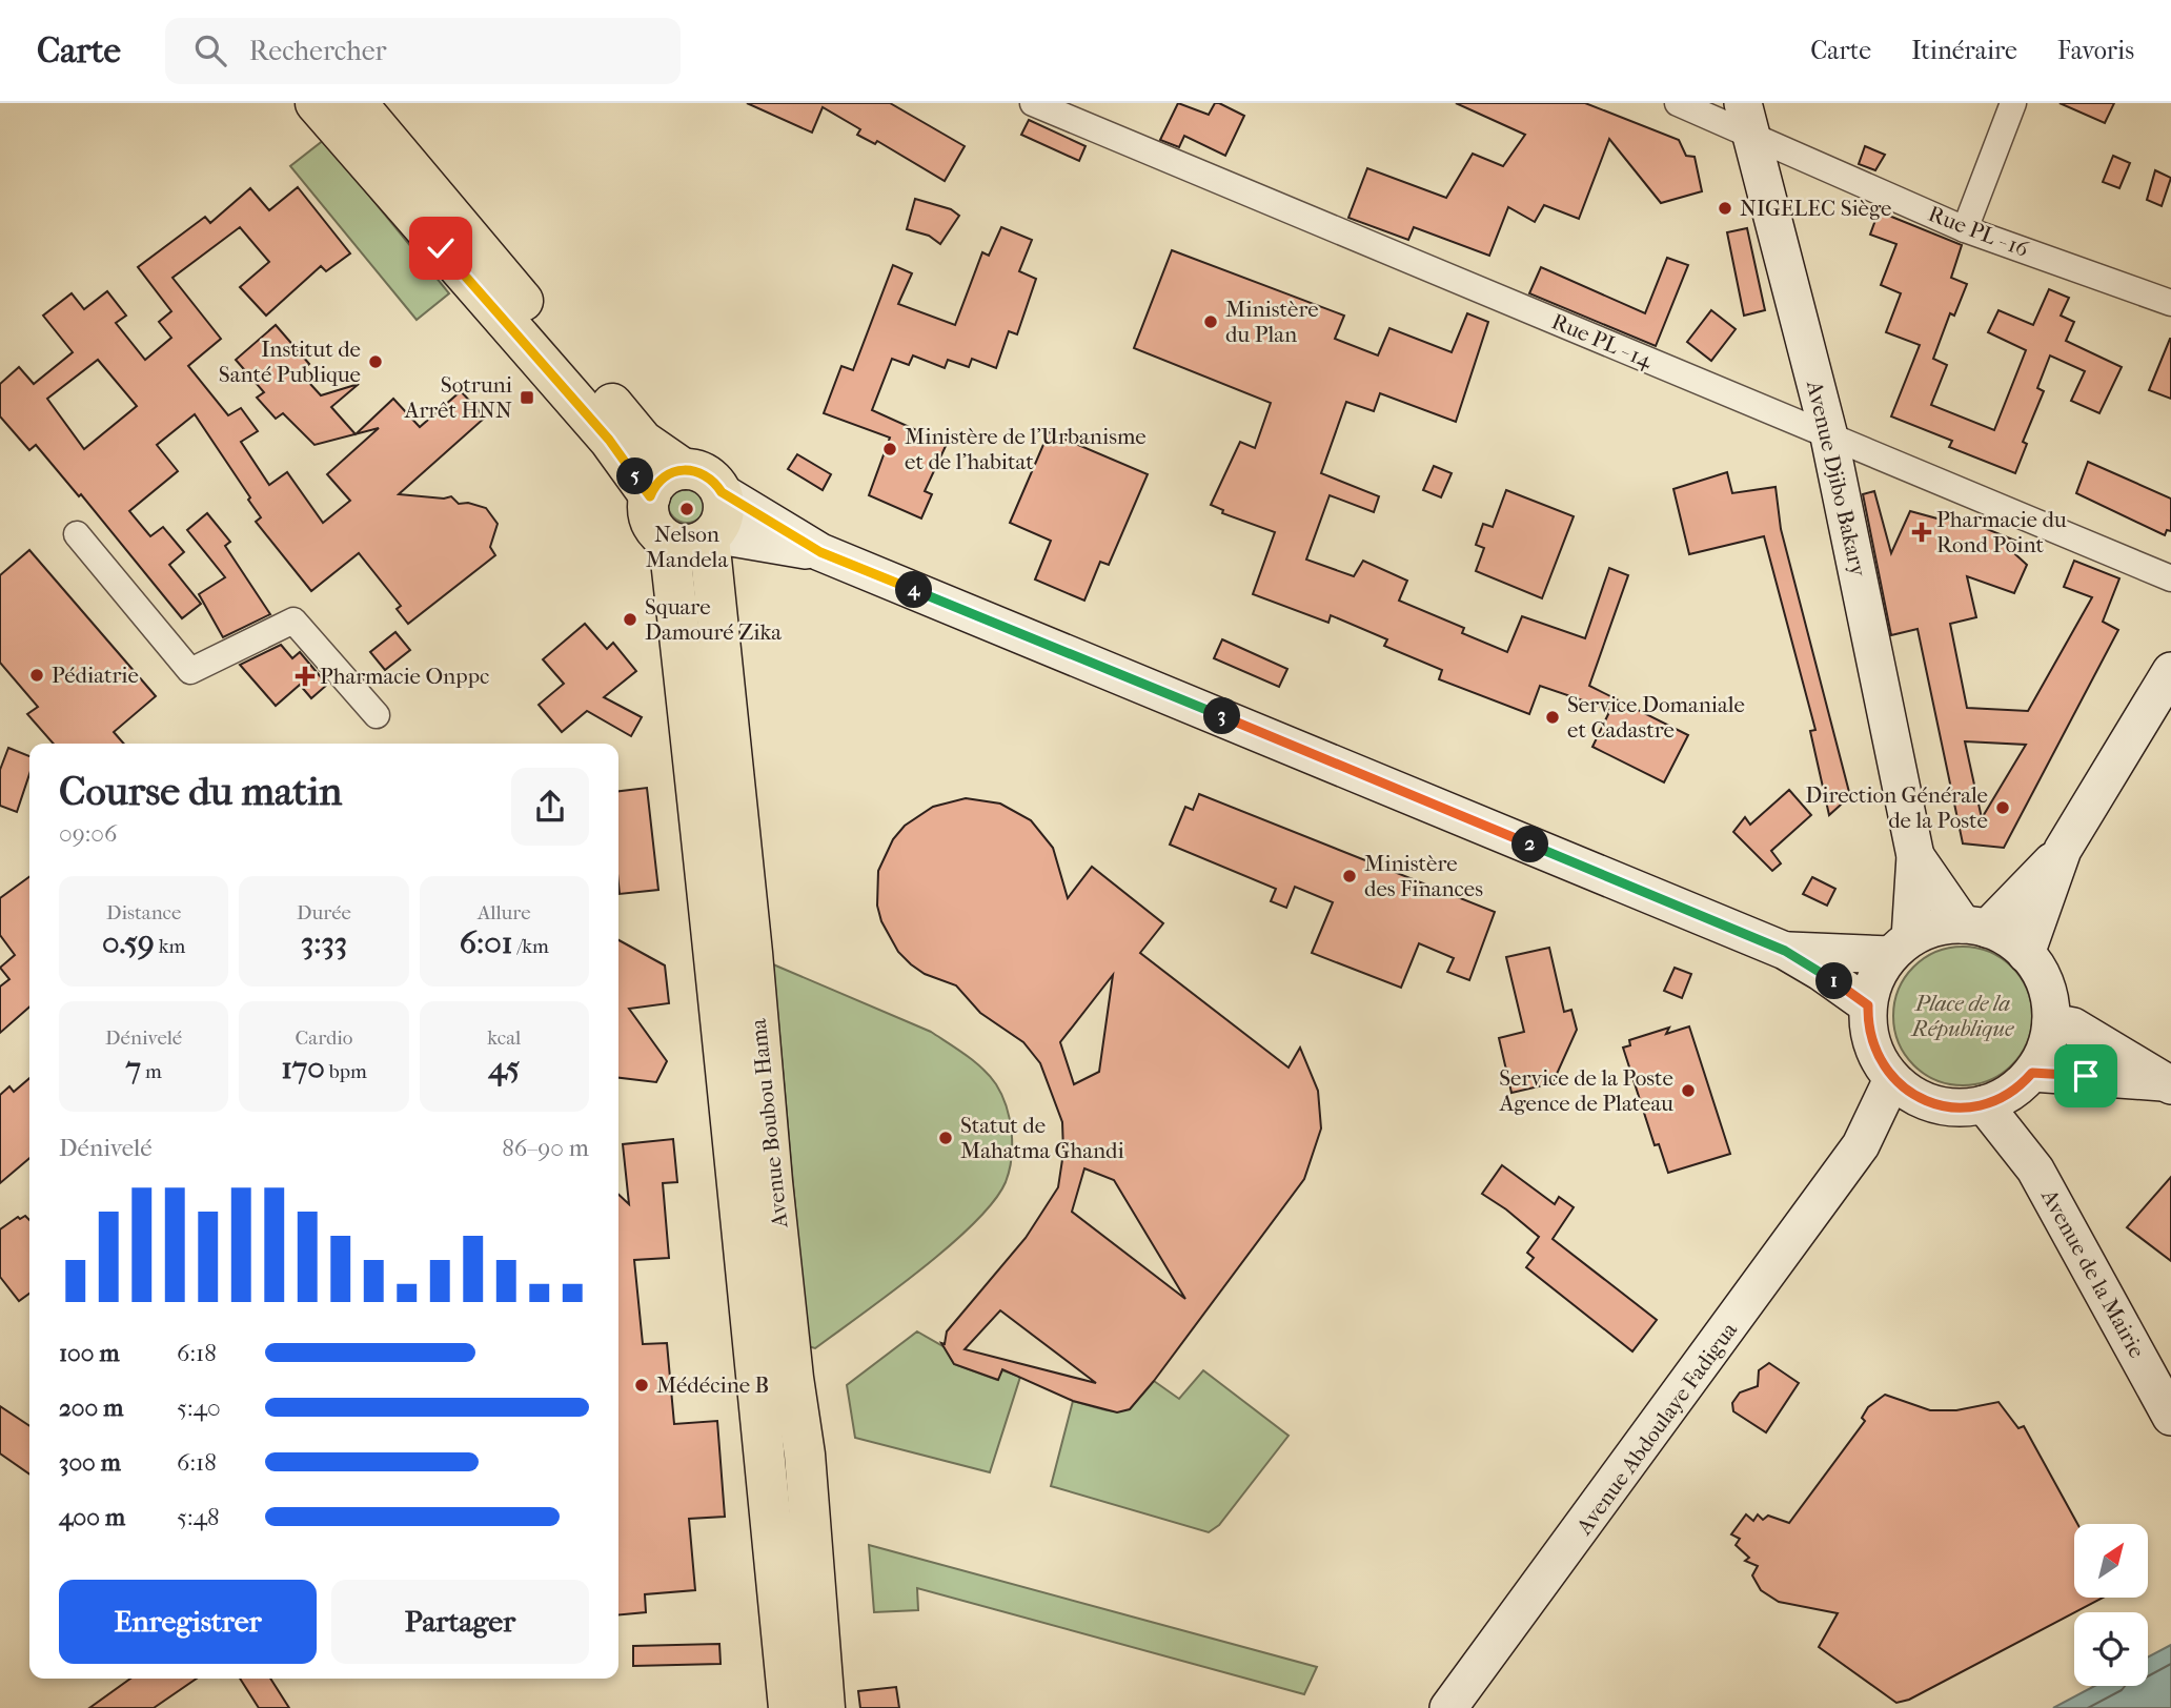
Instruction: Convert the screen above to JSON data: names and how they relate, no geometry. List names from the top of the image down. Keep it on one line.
{"streets":{"main road":["Avenue Boubou Hama"],"street":["Rue PL - 16","Rue PL - 14","Avenue Djibo Bakary","Avenue de la Mairie","Avenue Abdoulaye Fadigua"]},"crossings":[["Rue PL - 16","Avenue Djibo Bakary"],["Rue PL - 14","Avenue Djibo Bakary"],["Avenue de la Mairie","Avenue Abdoulaye Fadigua"]],"parks":["Place de la République"],"places":{"other":["NIGELEC Siège","Ministère du Plan","Institut de Santé Publique","Ministère de l'Urbanisme et de l'habitat","Nelson Mandela","Square Damouré Zika","Pédiatrie","Service Domaniale et Cadastre","Direction Générale de la Poste","Ministère des Finances","Service de la Poste Agence de Plateau","Statut de Mahatma Ghandi","Médécine B"],"transit":["Sotruni Arrêt HNN"],"health":["Pharmacie du Rond Point","Pharmacie Onppc"]},"north":"top right","page":{"header":"Carte","search":"Rechercher","nav":["Carte","Itinéraire","Favoris"],"pins":["5","4","3","2","1"],"heading":["Course du matin","09:06"],"stats":[["Distance","0.59 km"],["Durée","3:33"],["Allure","6:01 /km"],["Dénivelé","7 m"],["Cardio","170 bpm"],["kcal","45"]],"chart":["Dénivelé","86–90 m"],"list":[{"name":"100 m","note":"6:18"},{"name":"200 m","note":"5:40"},{"name":"300 m","note":"6:18"},{"name":"400 m","note":"5:48"}],"buttons":["Enregistrer","Partager"]}}
